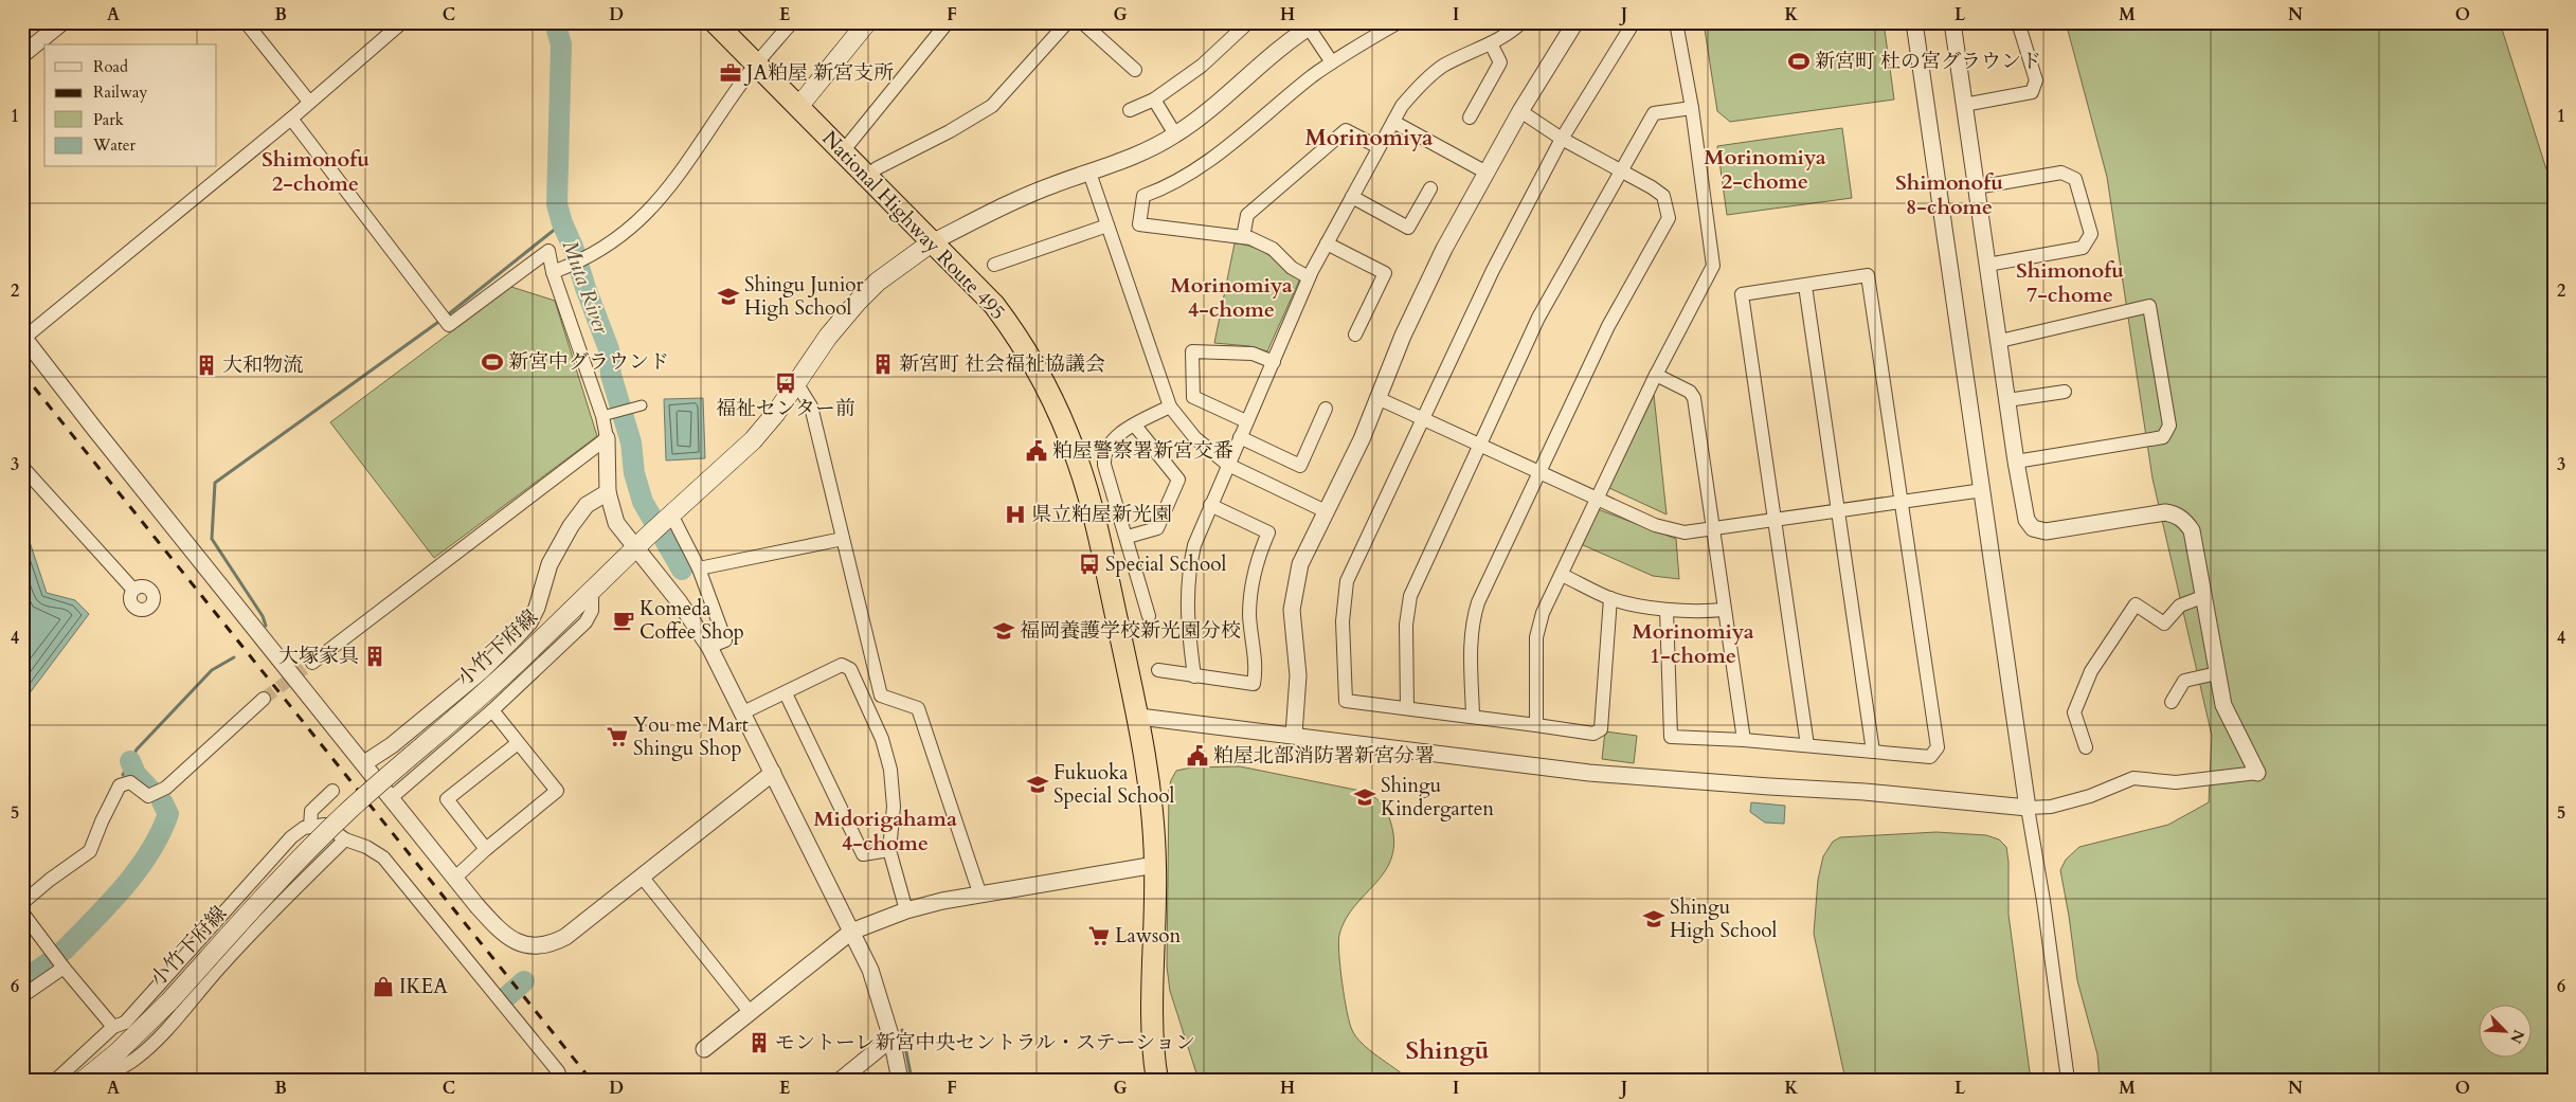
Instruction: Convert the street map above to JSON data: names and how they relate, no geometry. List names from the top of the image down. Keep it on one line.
{"streets":{"highway":["National Highway Route 495"],"main road":["小竹下府線"]},"crossings":[["National Highway Route 495","小竹下府線"]],"districts":["Morinomiya","Morinomiya 2-chome","Shimonofu 2-chome","Shimonofu 8-chome","Shimonofu 7-chome","Morinomiya 4-chome","Morinomiya 1-chome","Midorigahama 4-chome","Shingū"],"water":["Muta River"],"places":{"sports":["新宮町 杜の宮グラウンド","新宮中グラウンド"],"office":["JA粕屋 新宮支所"],"school or university":["Shingu Junior High School","福岡養護学校新光園分校","Fukuoka Special School","Shingu Kindergarten","Shingu High School"],"building":["新宮町 社会福祉協議会","大和物流","大塚家具","モントーレ新宮中央セントラル・ステーション"],"bus stop":["福祉センター前","Special School"],"public building":["粕屋警察署新宮交番","粕屋北部消防署新宮分署"],"hospital":["県立粕屋新光園"],"cafe":["Komeda Coffee Shop"],"supermarket":["You me Mart Shingu Shop","Lawson"],"shop":["IKEA"]},"legend":["Road","Railway","Park","Water"],"north":"bottom right","grid":{"columns":["A","B","C","D","E","F","G","H","I","J","K","L","M","N","O"],"rows":["1","2","3","4","5","6"]}}
